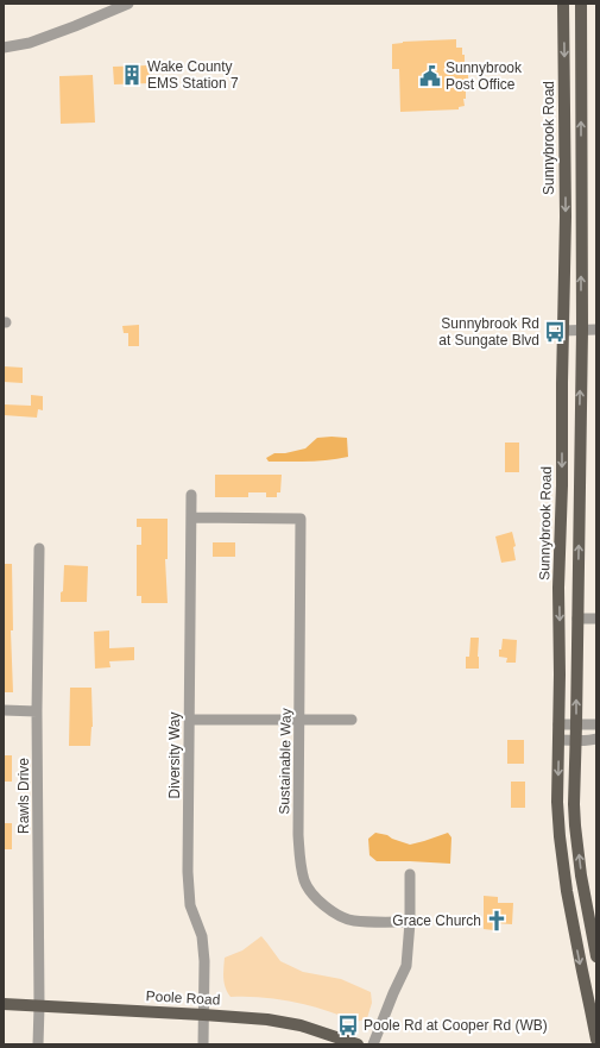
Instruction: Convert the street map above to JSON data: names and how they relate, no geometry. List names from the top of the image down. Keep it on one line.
{"streets":{"main road":["Sunnybrook Road","Poole Road"],"street":["Diversity Way","Sustainable Way","Rawls Drive"]},"crossings":[["Diversity Way","Sustainable Way"],["Diversity Way","Poole Road"],["Rawls Drive","Poole Road"]],"places":{"building":["Wake County EMS Station 7"],"public building":["Sunnybrook Post Office"],"bus stop":["Sunnybrook Rd at Sungate Blvd","Poole Rd at Cooper Rd (WB)"],"church":["Grace Church"]}}
